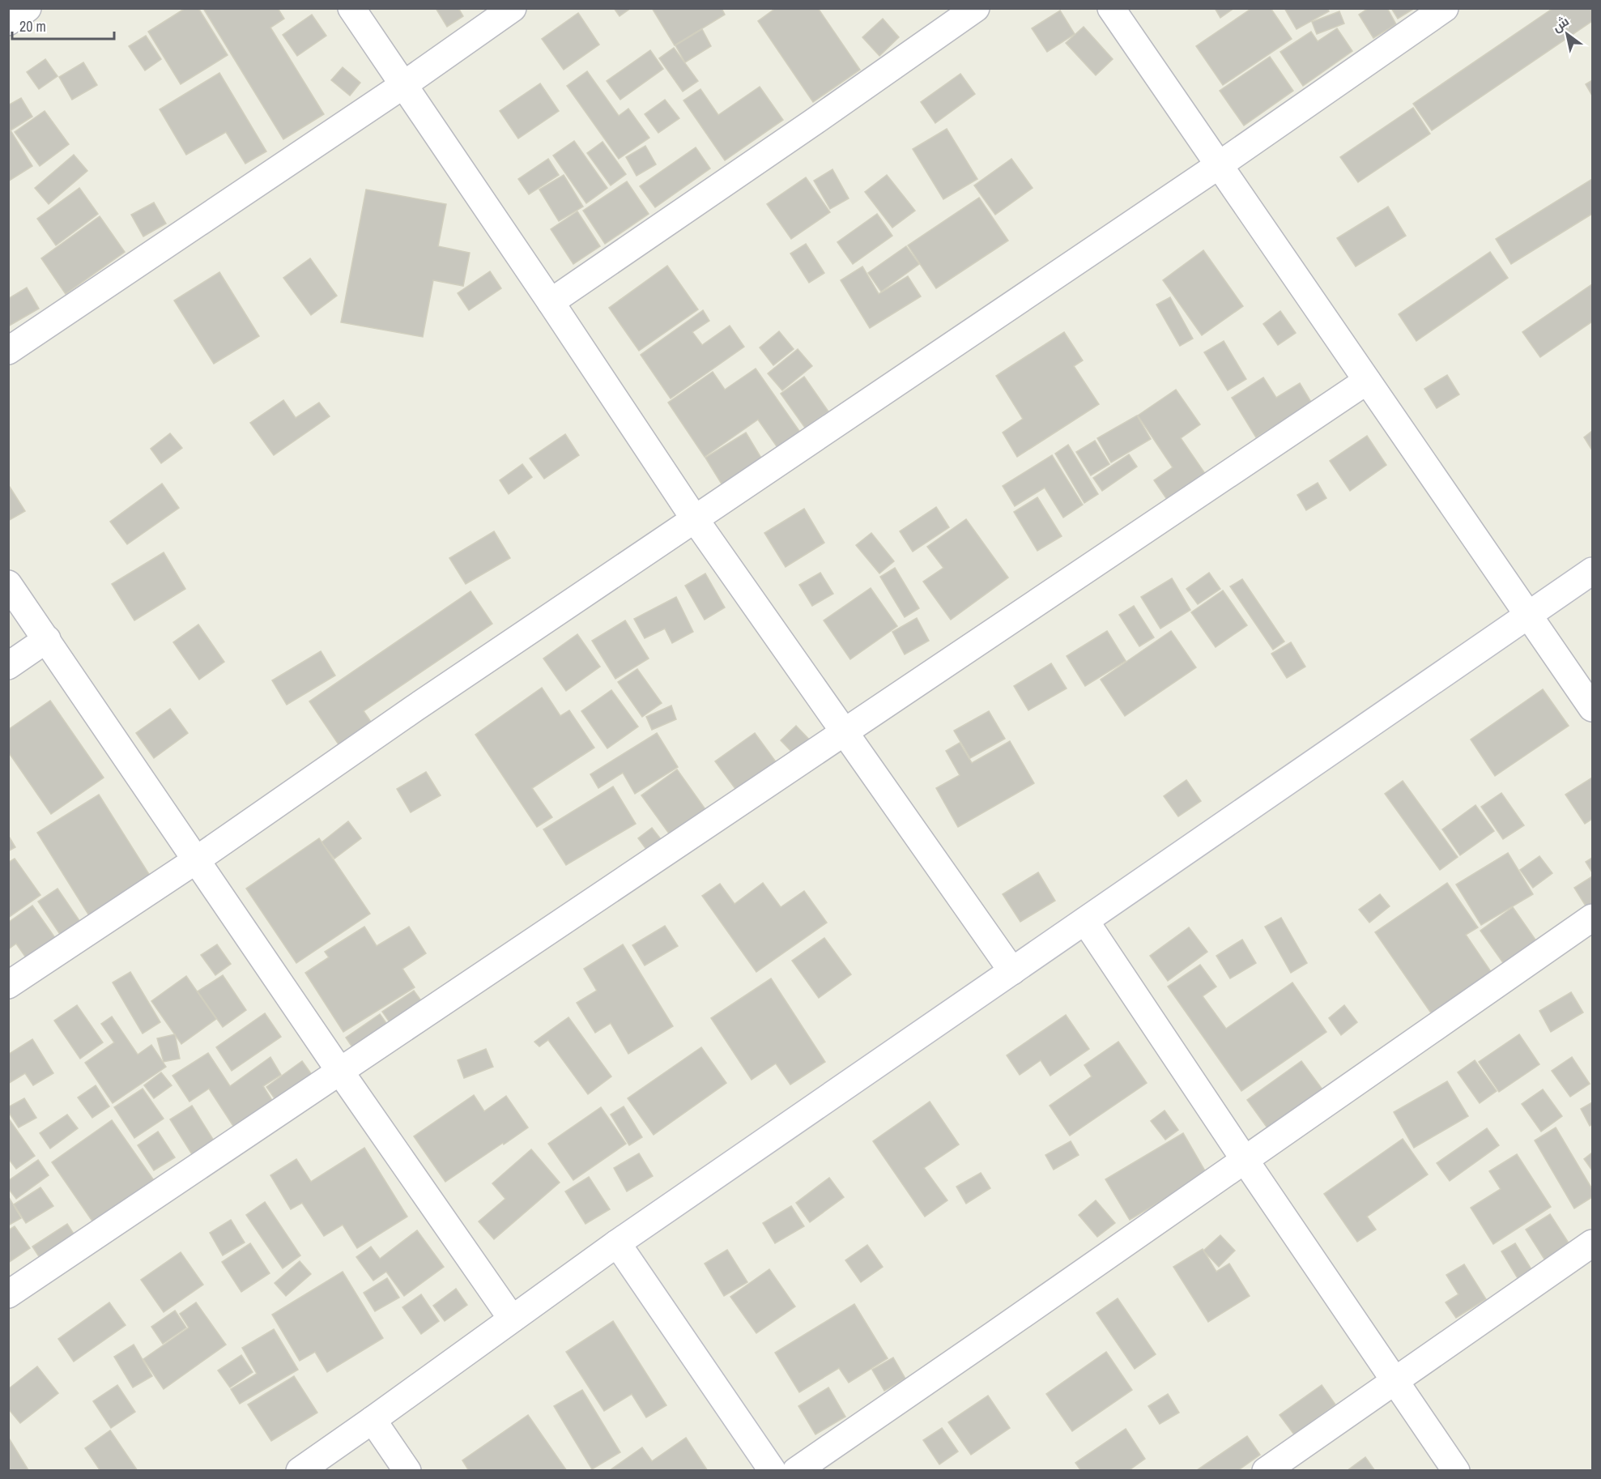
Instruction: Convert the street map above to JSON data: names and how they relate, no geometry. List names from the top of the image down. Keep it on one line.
{"scale_bar":"20 m","north":"top left"}
